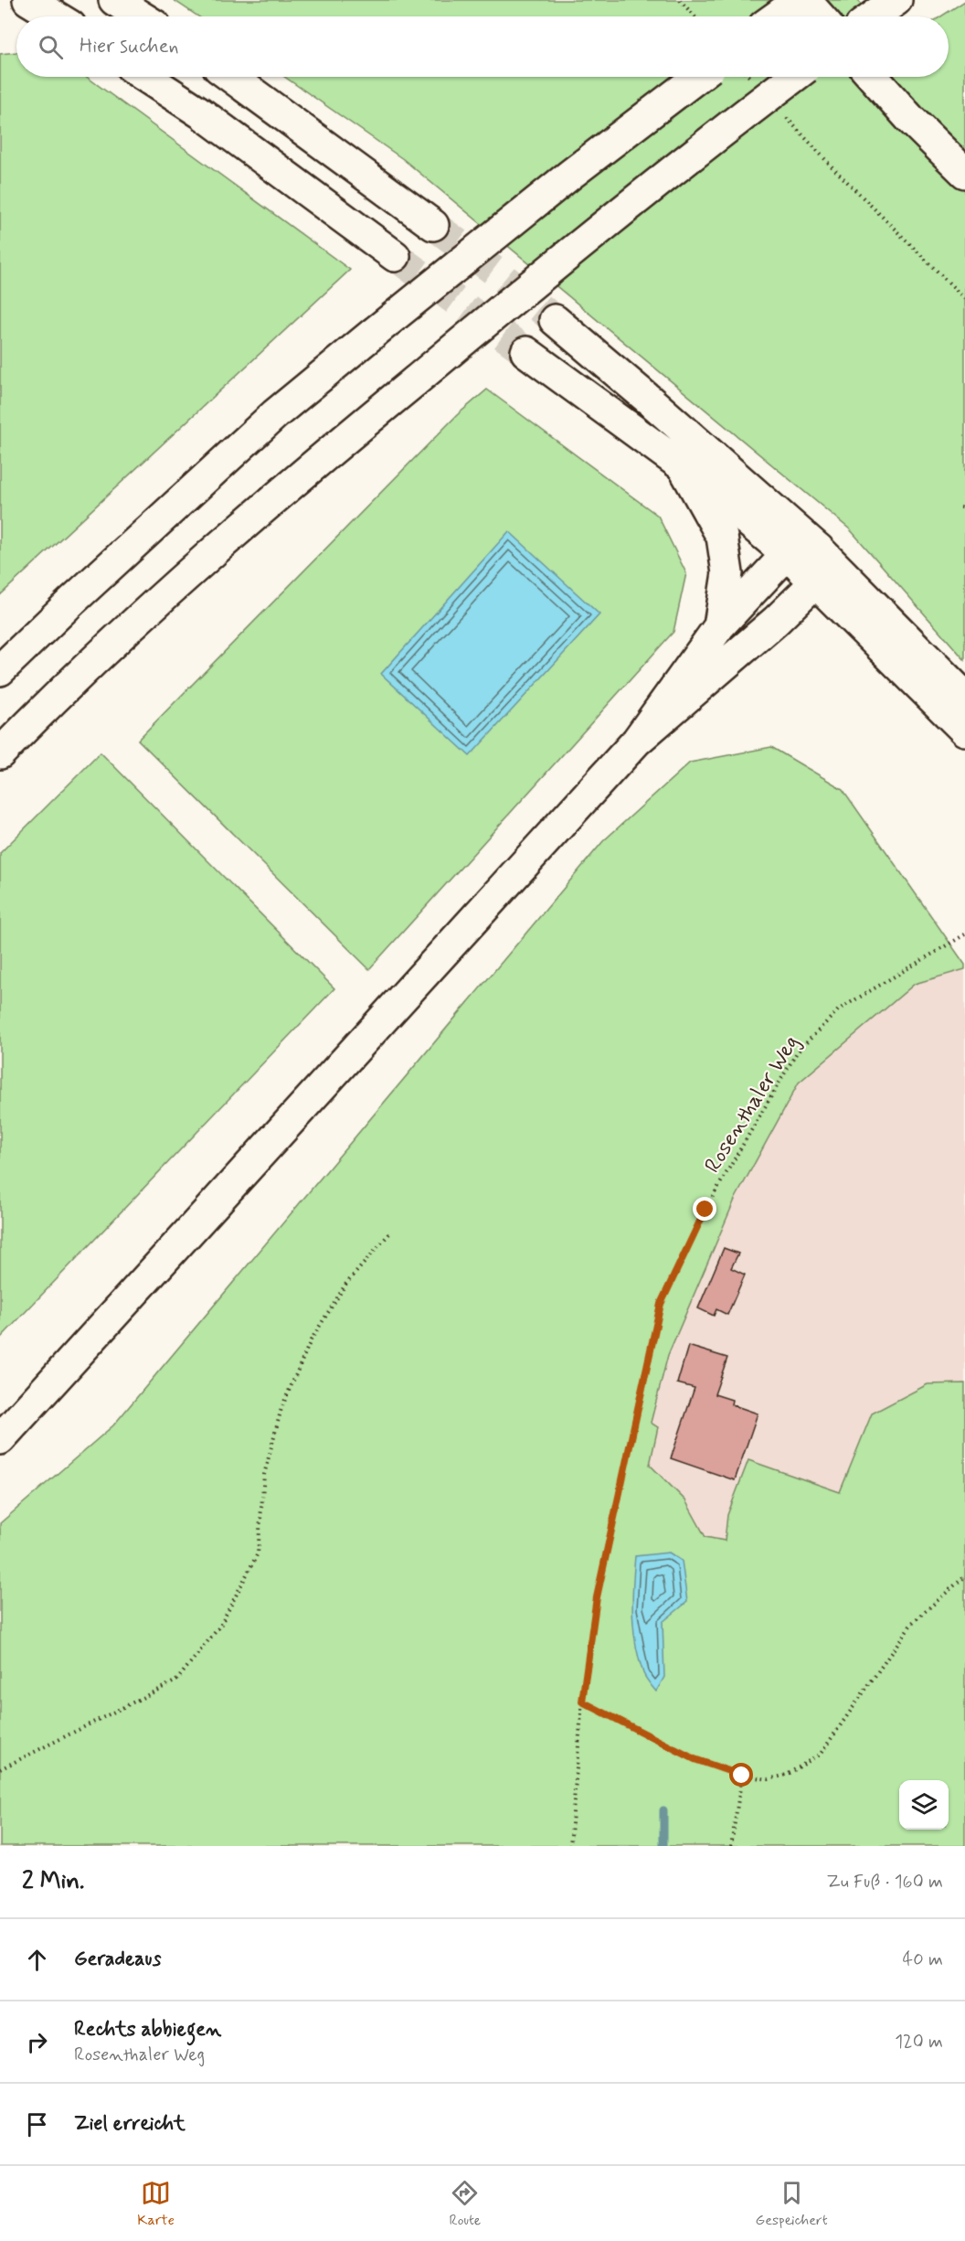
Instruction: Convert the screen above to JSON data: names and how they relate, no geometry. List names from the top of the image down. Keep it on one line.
{"streets":{"path":["Rosenthaler Weg"]},"page":{"search":"Hier suchen","heading":["2 Min.","Zu Fuß · 160 m"],"list":[["Geradeaus","40 m"],["Rechts abbiegen","Rosenthaler Weg","120 m"],"Ziel erreicht"],"nav":["Karte","Route","Gespeichert"]}}
